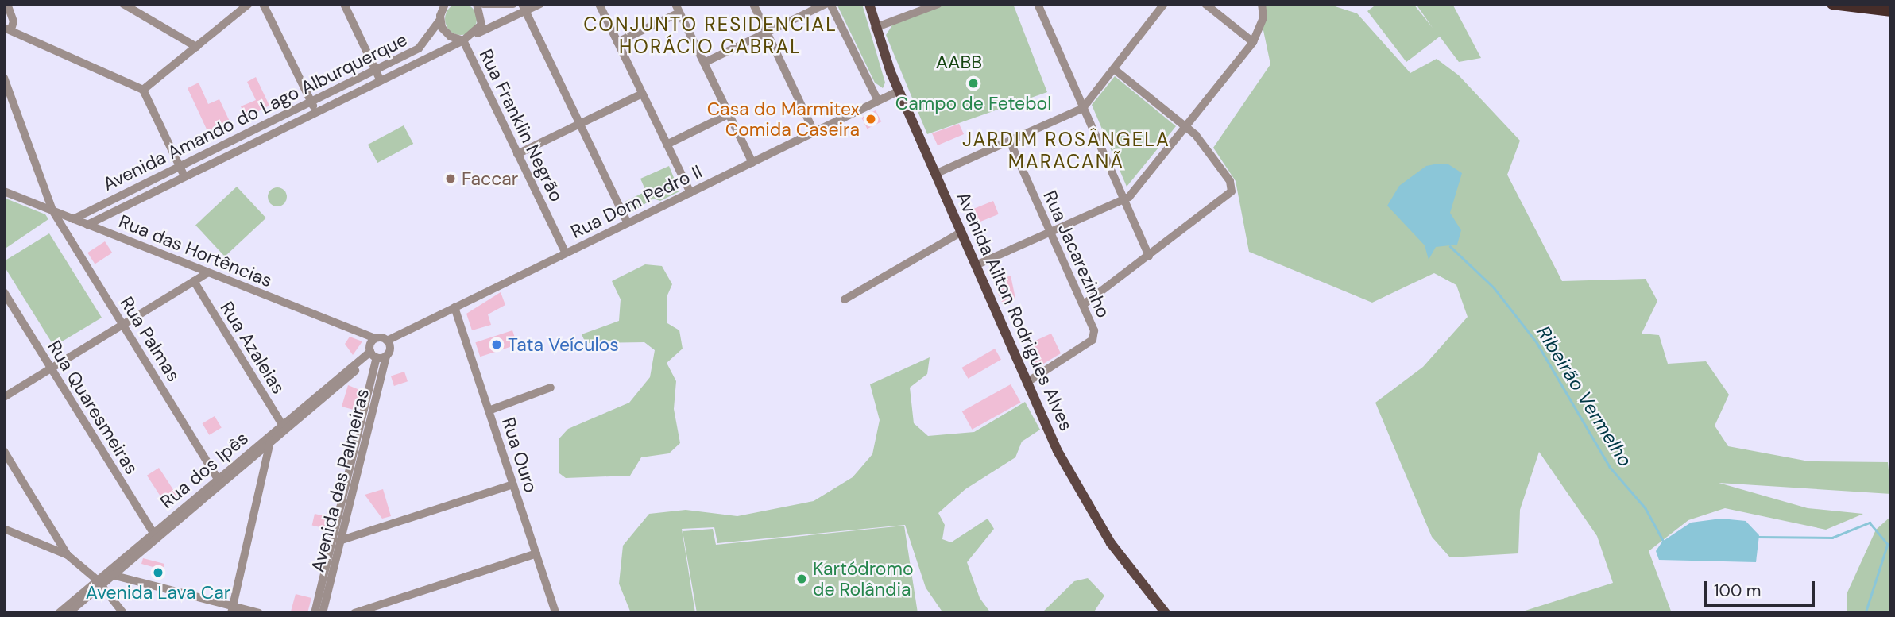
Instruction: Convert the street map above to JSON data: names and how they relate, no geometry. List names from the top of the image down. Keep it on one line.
{"streets":{"main road":["Avenida Ailton Rodrigues Alves"],"street":["Avenida Amando do Lago Alburquerque","Rua Franklin Negrão","Rua Dom Pedro II","Rua das Hortências","Rua Jacarezinho","Rua Palmas","Rua Azaleias","Rua Quaresmeiras","Rua Ouro","Rua dos Ipês","Avenida das Palmeiras"]},"crossings":[["Avenida Amando do Lago Alburquerque","Rua Franklin Negrão"],["Avenida Amando do Lago Alburquerque","Rua das Hortências"],["Rua Franklin Negrão","Rua Dom Pedro II"],["Rua Dom Pedro II","Rua das Hortências"],["Rua Dom Pedro II","Avenida Ailton Rodrigues Alves"],["Rua Dom Pedro II","Rua Ouro"],["Rua Dom Pedro II","Avenida das Palmeiras"],["Rua das Hortências","Rua Palmas"],["Rua das Hortências","Avenida das Palmeiras"],["Rua Jacarezinho","Avenida Ailton Rodrigues Alves"],["Rua Palmas","Rua dos Ipês"],["Rua Azaleias","Rua dos Ipês"],["Rua Quaresmeiras","Rua dos Ipês"],["Rua dos Ipês","Avenida das Palmeiras"]],"districts":["CONJUNTO RESIDENCIAL HORÁCIO CABRAL","JARDIM ROSÂNGELA MARACANÃ"],"water":["Ribeirão Vermelho"],"parks":["AABB"],"places":["Campo de Fetebol","Casa do Marmitex Comida Caseira","Faccar","Tata Veículos","Avenida Lava Car","Kartódromo de Rolândia"],"scale_bar":"100 m"}
